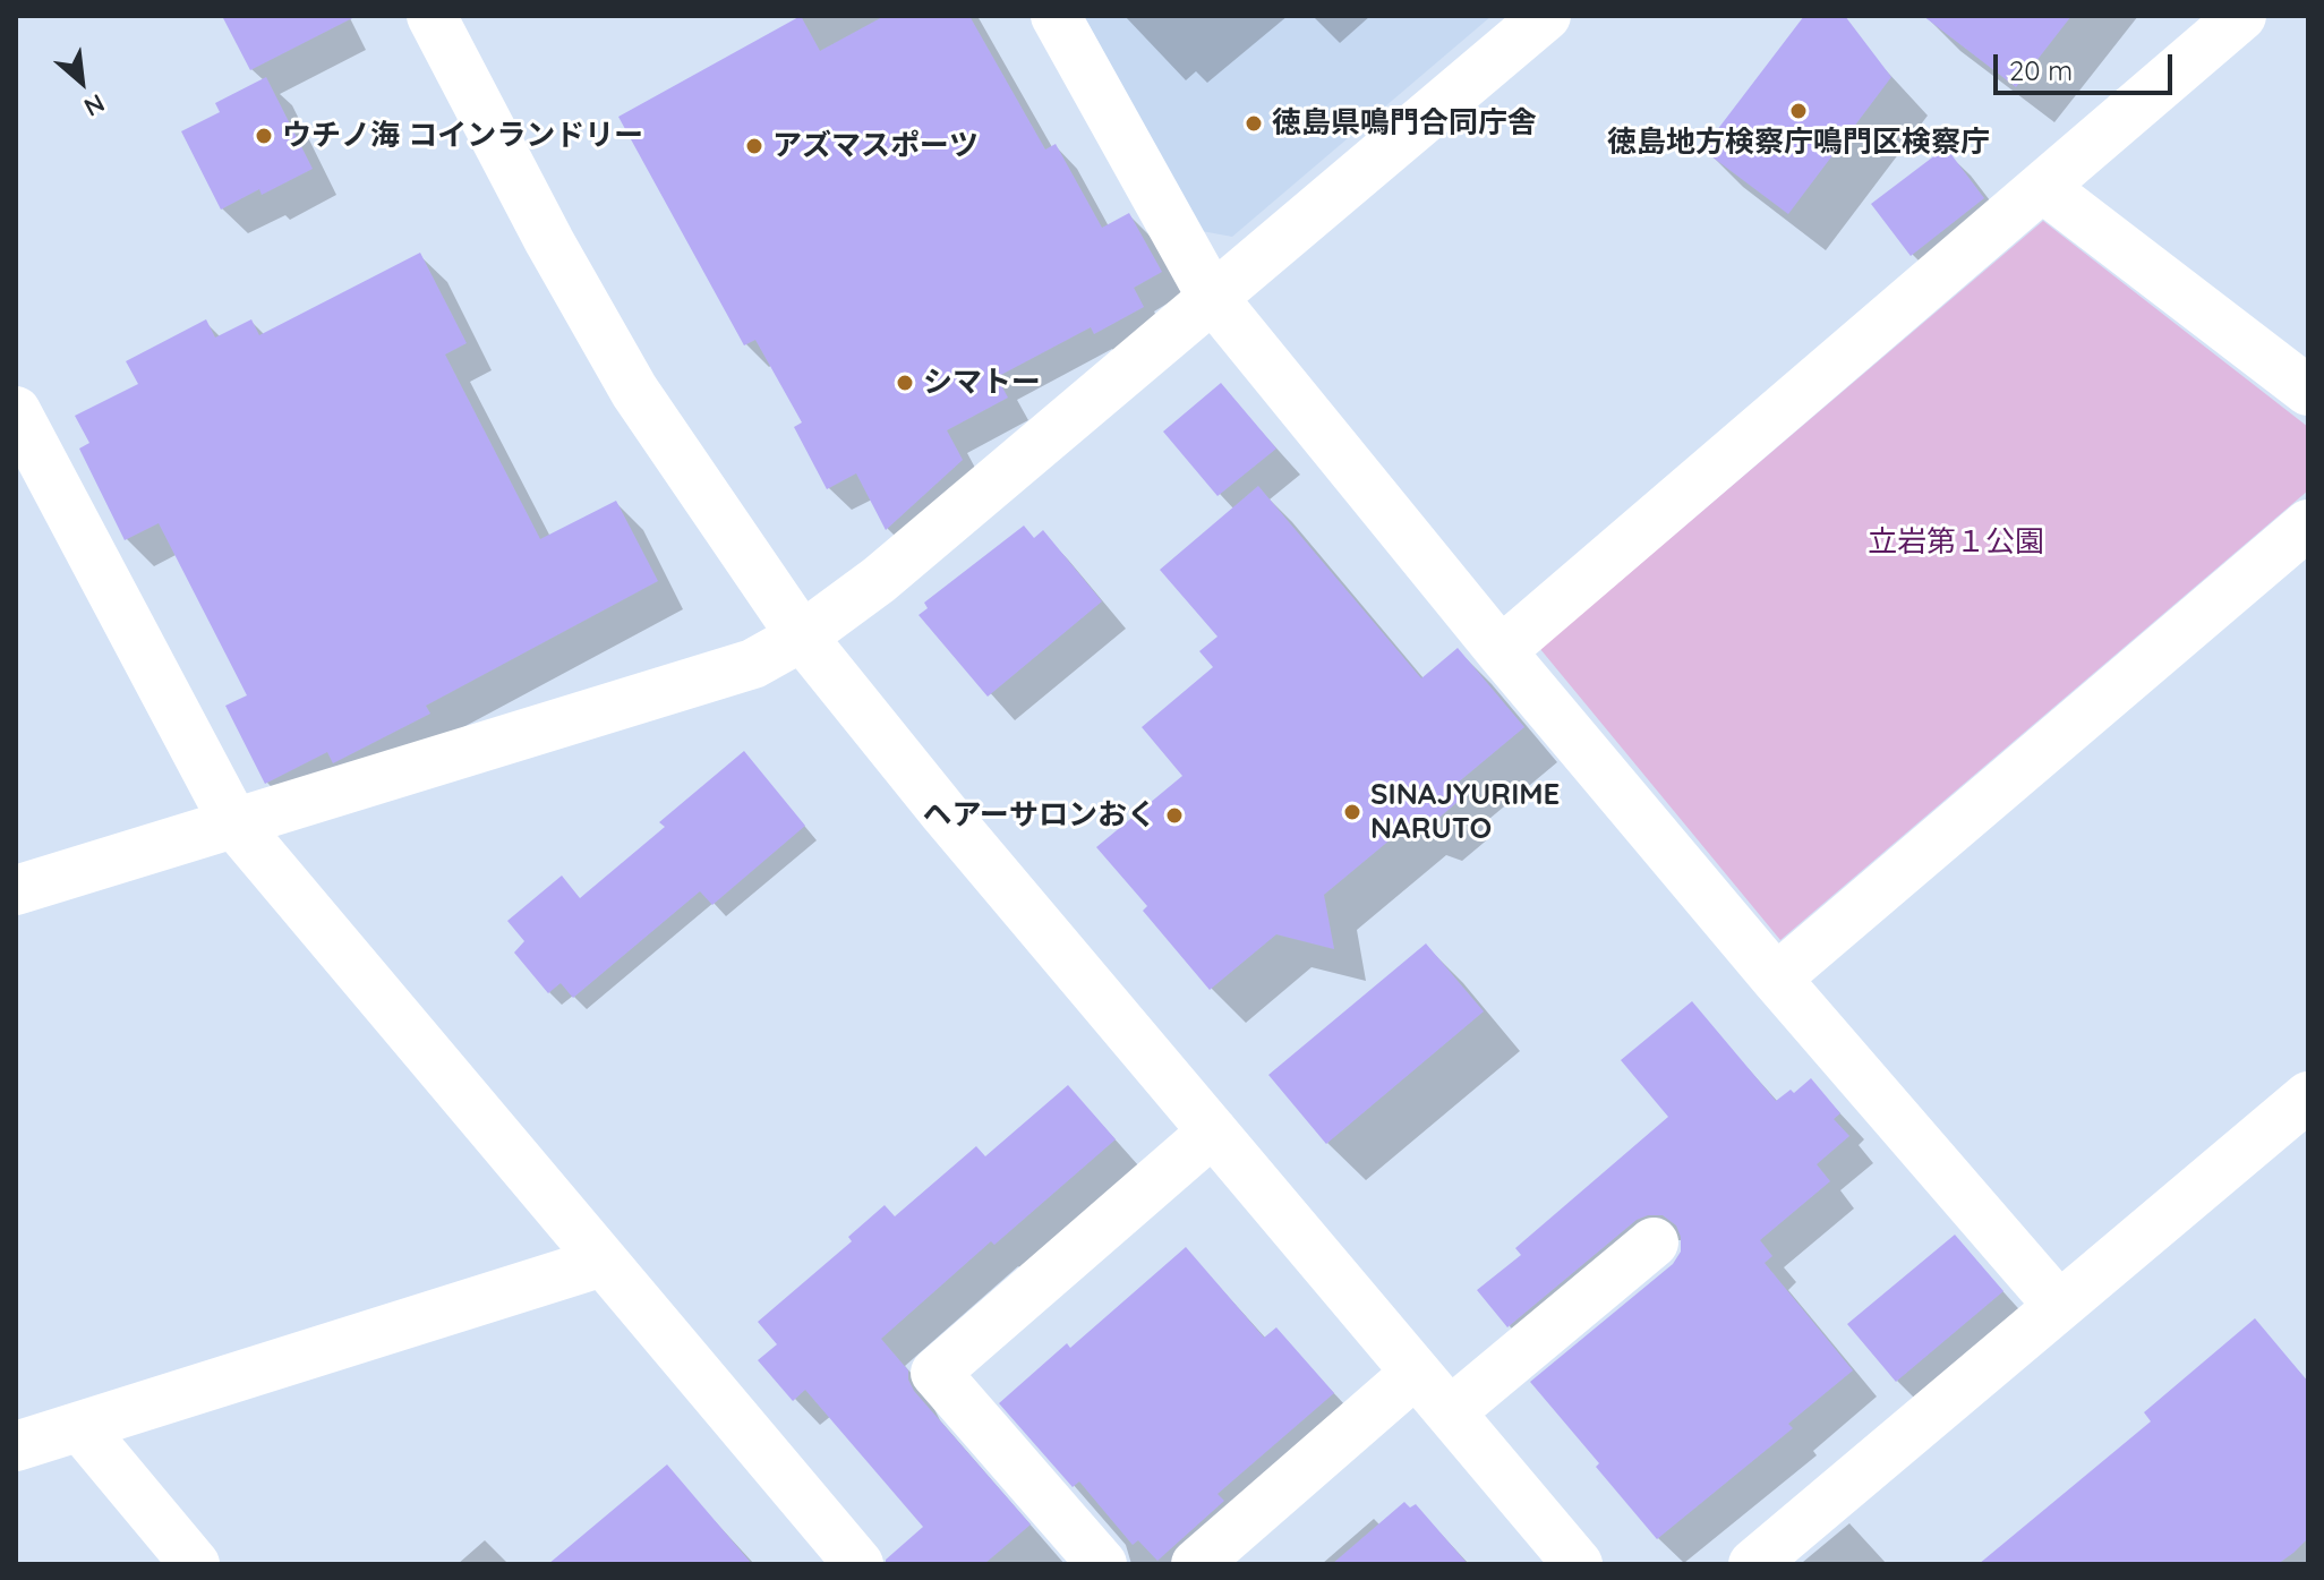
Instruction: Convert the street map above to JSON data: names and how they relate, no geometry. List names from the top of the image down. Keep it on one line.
{"parks":["立岩第１公園"],"places":["徳島地方検察庁鳴門区検察庁","徳島県鳴門合同庁舎","ウチノ海 コインランドリー","アズマスポーツ","シマトー","SINAJYURIME NARUTO","ヘアーサロンおく"],"scale_bar":"20 m","north":"bottom right"}
